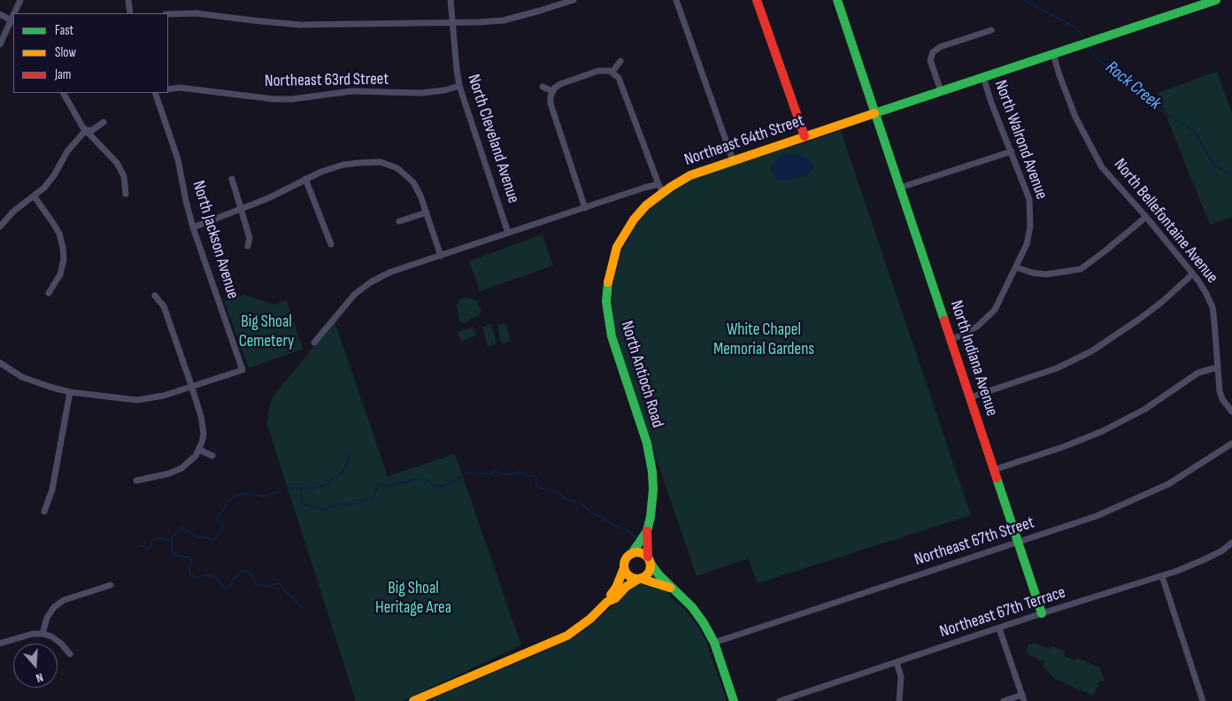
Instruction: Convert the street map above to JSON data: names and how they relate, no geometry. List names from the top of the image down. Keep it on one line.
{"streets":{"street":["Northeast 63rd Street","North Cleveland Avenue","North Walrond Avenue","Northeast 64th Street","North Bellefontaine Avenue","North Jackson Avenue","North Indiana Avenue","North Antioch Road","Northeast 67th Street","Northeast 67th Terrace"]},"crossings":[["Northeast 63rd Street","North Cleveland Avenue"],["North Cleveland Avenue","Northeast 64th Street"],["North Walrond Avenue","Northeast 64th Street"],["North Walrond Avenue","North Indiana Avenue"],["Northeast 64th Street","North Bellefontaine Avenue"],["Northeast 64th Street","North Indiana Avenue"],["Northeast 64th Street","North Antioch Road"],["North Indiana Avenue","Northeast 67th Street"],["North Indiana Avenue","Northeast 67th Terrace"]],"water":["Rock Creek"],"parks":["Big Shoal Cemetery","White Chapel Memorial Gardens","Big Shoal Heritage Area"],"legend":["Fast","Slow","Jam"],"north":"bottom"}
